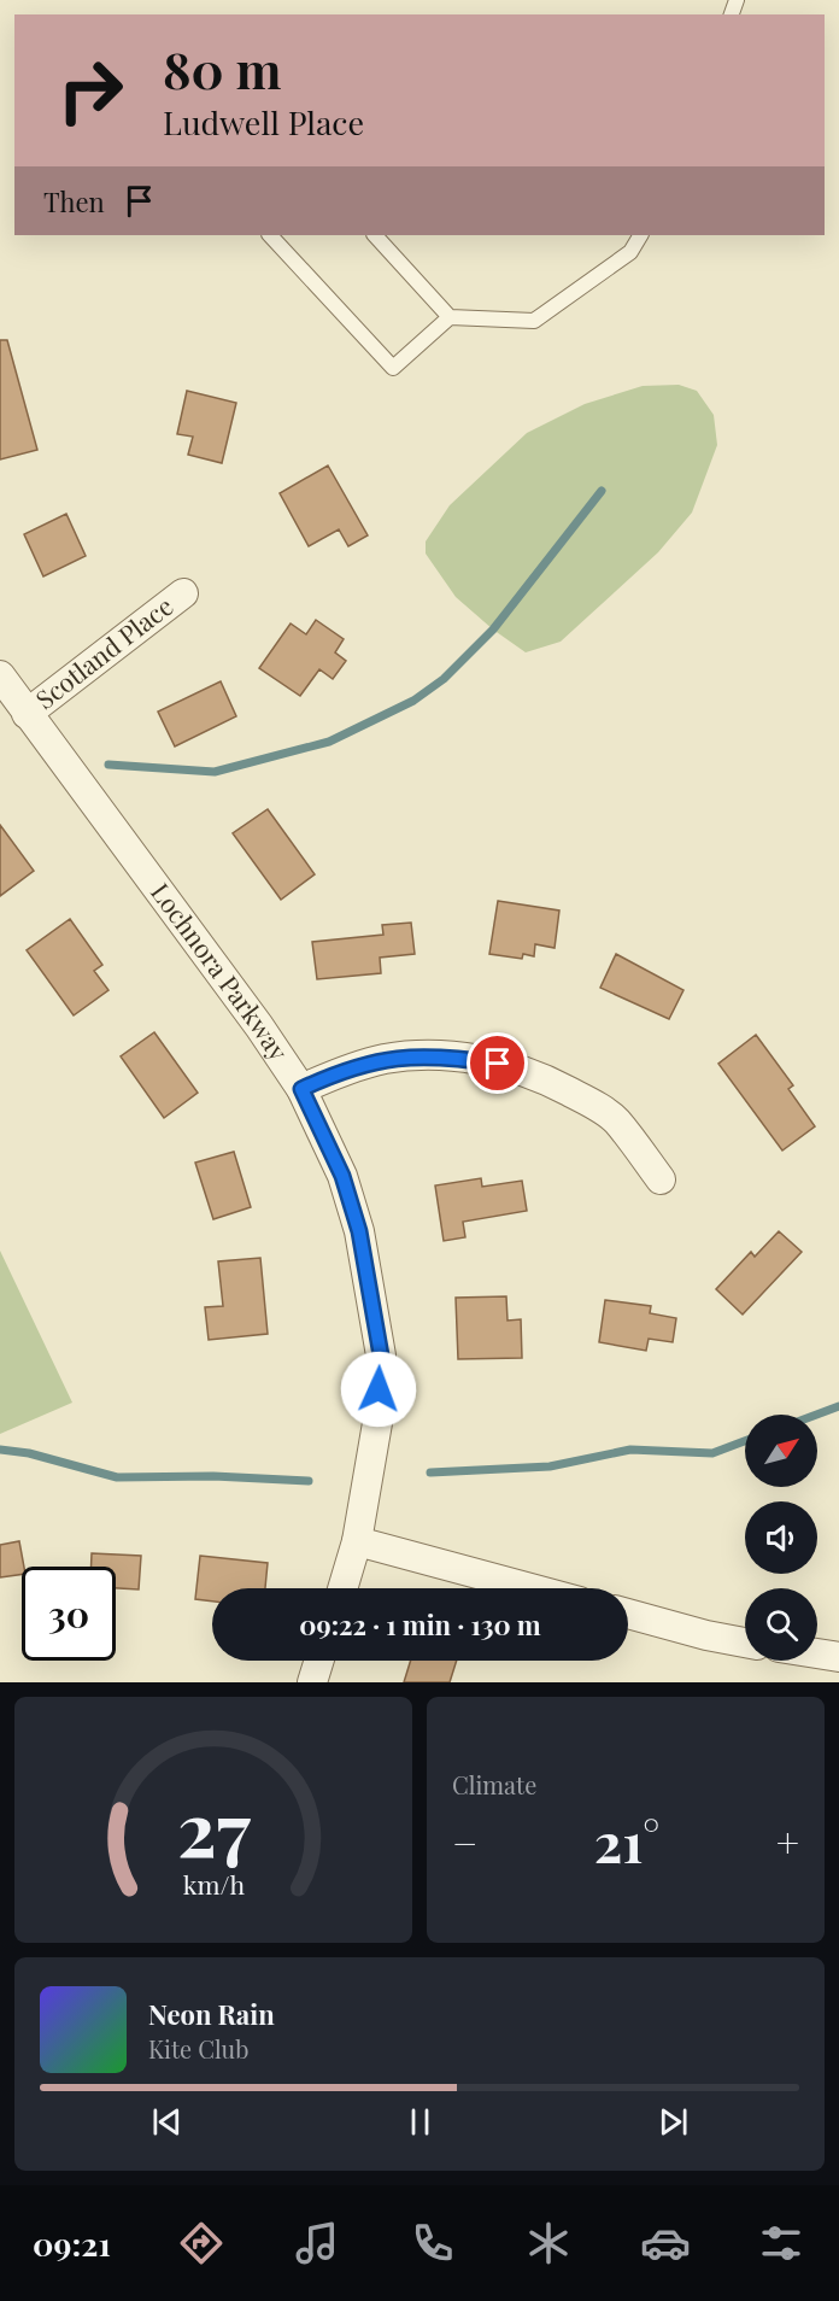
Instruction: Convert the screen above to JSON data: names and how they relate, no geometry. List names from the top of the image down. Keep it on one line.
{"streets":{"street":["Scotland Place","Lochnora Parkway"]},"crossings":[["Scotland Place","Lochnora Parkway"]],"north":"top right","page":{"turn":["80 m","Ludwell Place"],"then":"Then","limit":"30","trip":"09:22 · 1 min · 130 m","tile":"Climate","heat":["−","21°","+"],"song":["Neon Rain","Kite Club"],"tabs":"09:21","gauge":["27","km/h"]}}
